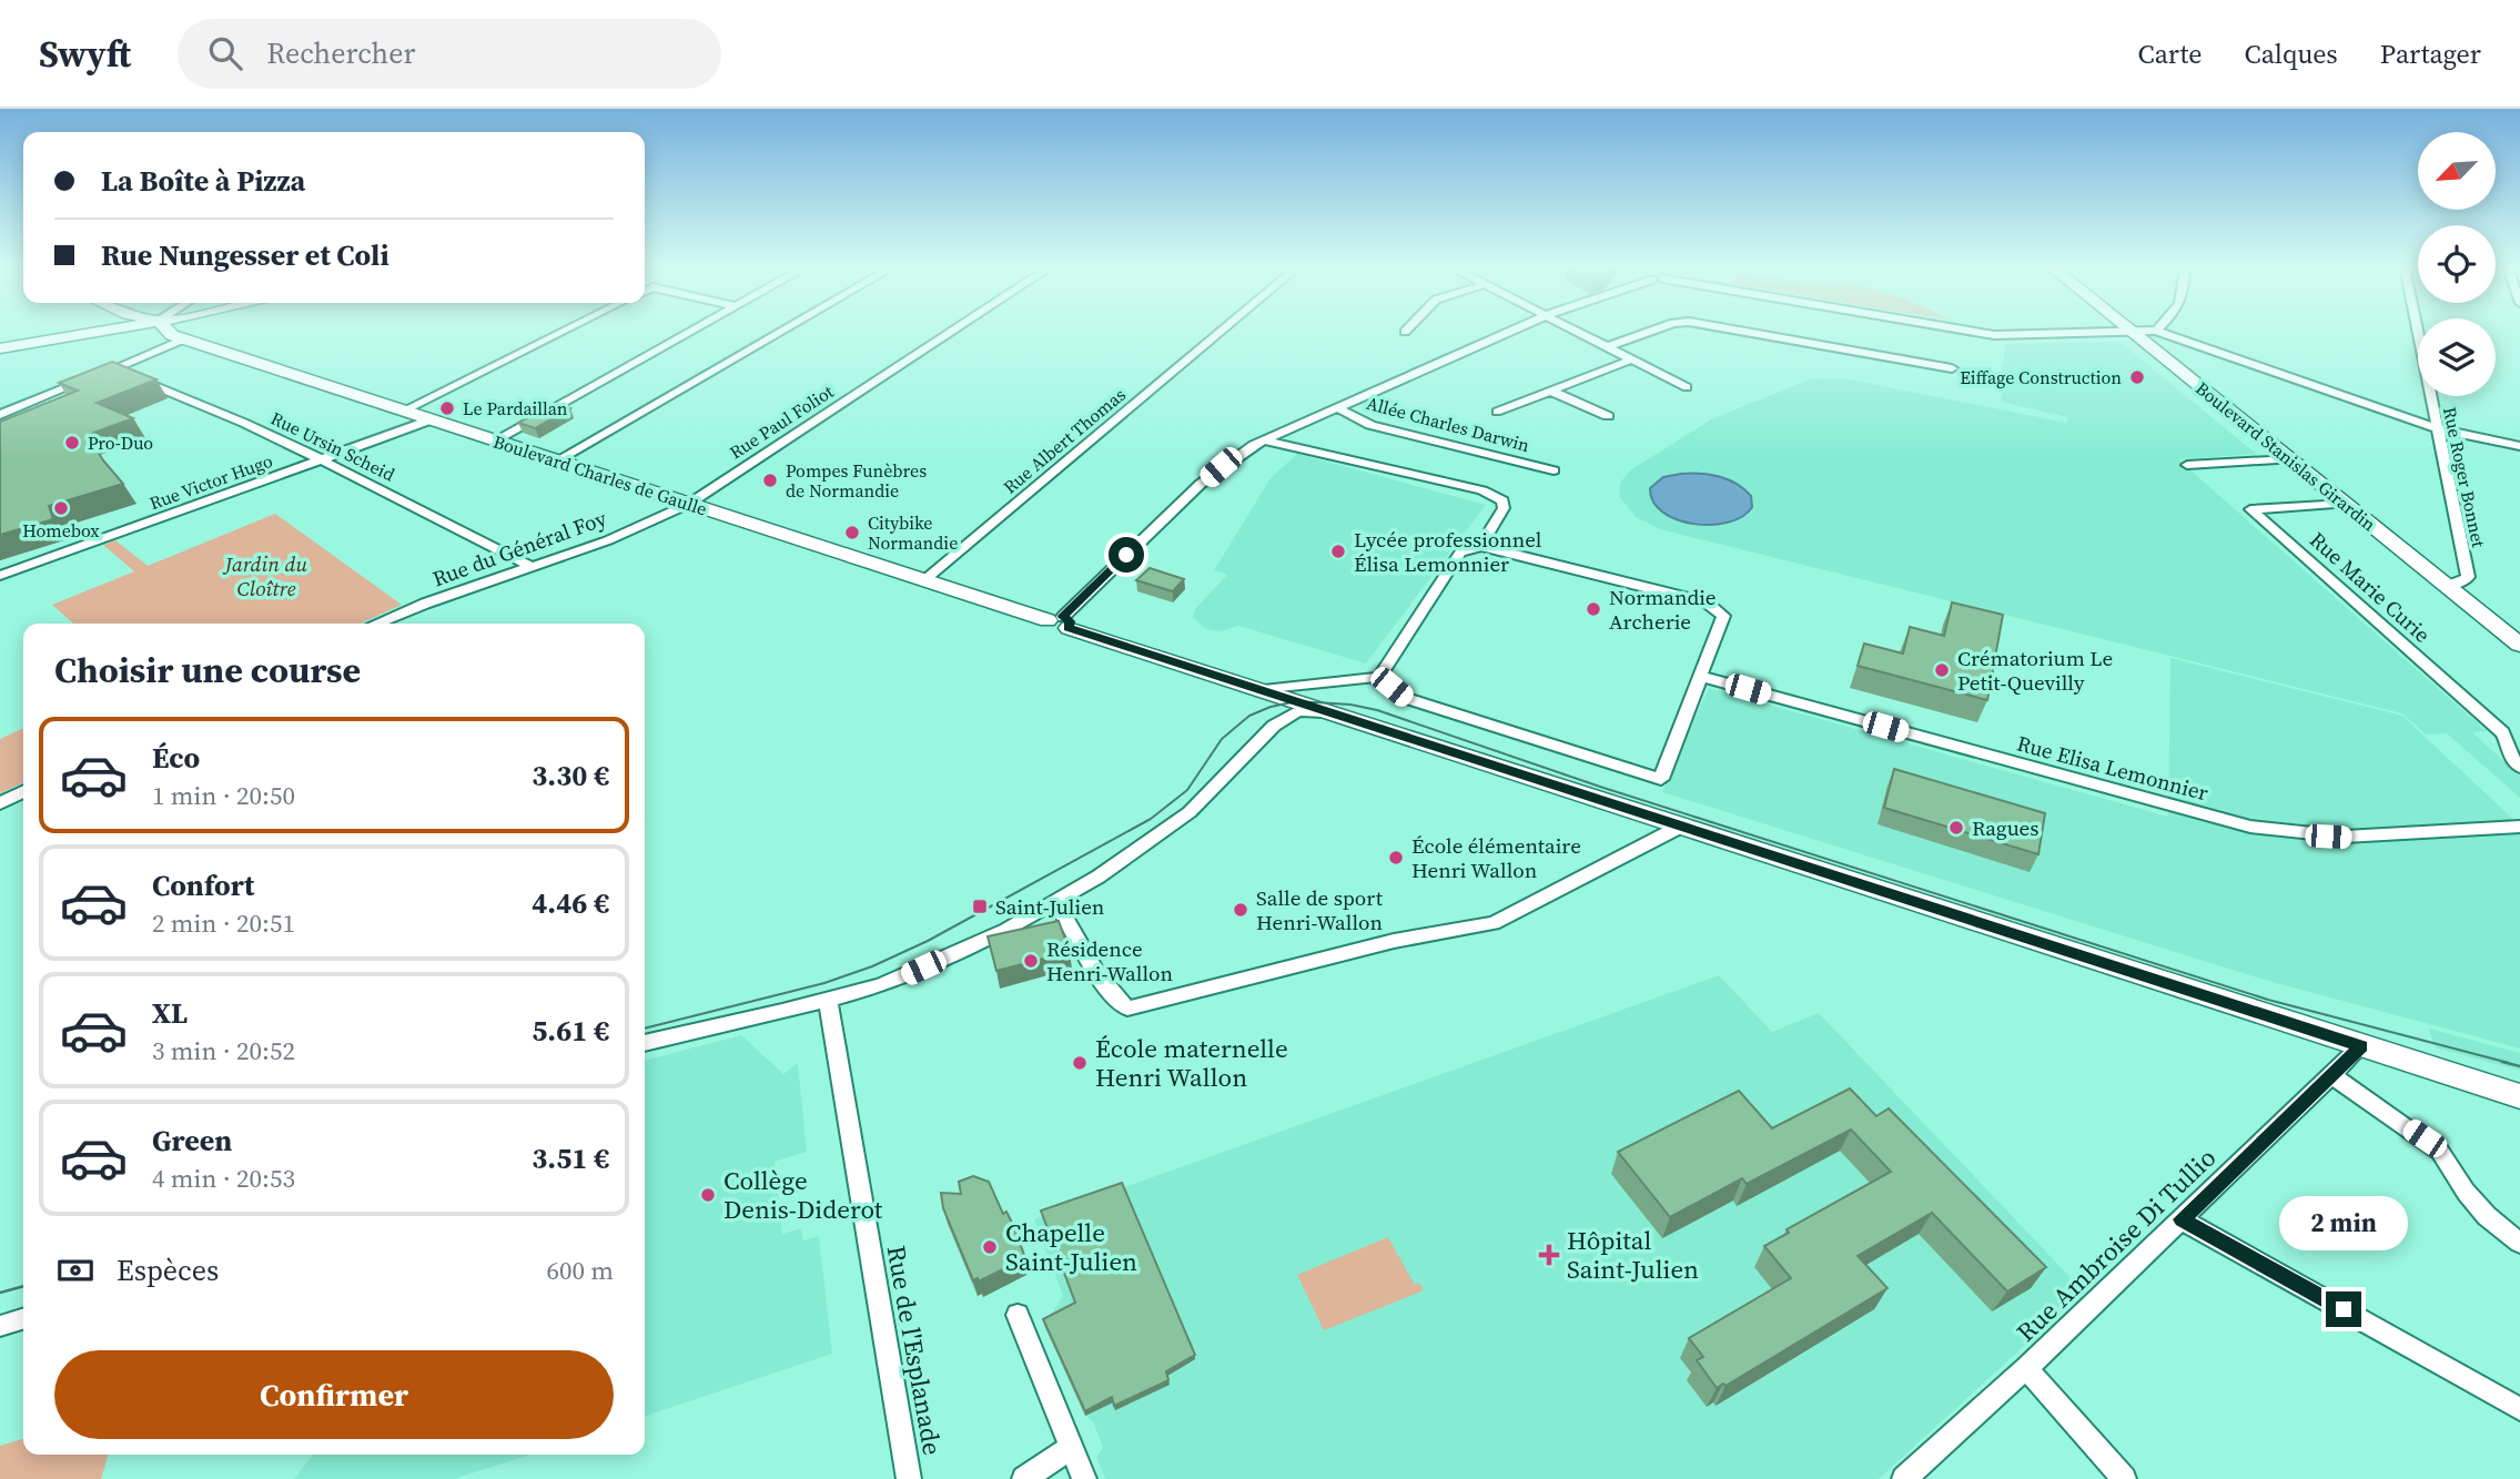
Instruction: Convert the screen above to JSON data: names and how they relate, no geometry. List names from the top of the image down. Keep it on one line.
{"streets":{"street":["Rue Paul Foliot","Allée Charles Darwin","Rue Albert Thomas","Rue Ursin Scheid","Boulevard Stanislas Girardin","Boulevard Charles de Gaulle","Rue Roger Bonnet","Rue Victor Hugo","Rue du Général Foy","Rue Marie Curie","Rue Elisa Lemonnier","Rue Ambroise Di Tullio","Rue de l'Esplanade"]},"crossings":[["Rue Paul Foliot","Boulevard Charles de Gaulle"],["Rue Paul Foliot","Rue du Général Foy"],["Rue Albert Thomas","Boulevard Charles de Gaulle"],["Rue Ursin Scheid","Rue Victor Hugo"],["Rue Ursin Scheid","Rue du Général Foy"],["Boulevard Stanislas Girardin","Rue Roger Bonnet"],["Boulevard Stanislas Girardin","Rue Marie Curie"],["Boulevard Charles de Gaulle","Rue Victor Hugo"],["Boulevard Charles de Gaulle","Rue du Général Foy"],["Boulevard Charles de Gaulle","Rue Ambroise Di Tullio"]],"parks":["Jardin du Cloître"],"places":{"other":["Eiffage Construction","Le Pardaillan","Pro-Duo","Pompes Funèbres de Normandie","Homebox","Citybike Normandie","Lycée professionnel Élisa Lemonnier","Normandie Archerie","Crématorium Le Petit-Quevilly","Ragues","École élémentaire Henri Wallon","Salle de sport Henri-Wallon","Résidence Henri-Wallon","École maternelle Henri Wallon","Collège Denis-Diderot","Chapelle Saint-Julien"],"transit":["Saint-Julien"],"health":["Hôpital Saint-Julien"]},"north":"bottom left","page":{"header":"Swyft","search":"Rechercher","nav":["Carte","Calques","Partager"],"banner":["La Boîte à Pizza","Rue Nungesser et Coli"],"heading":"Choisir une course","list":[{"name":"Éco","note":"1 min · 20:50","value":"3.30 €"},{"name":"Confort","note":"2 min · 20:51","value":"4.46 €"},{"name":"XL","note":"3 min · 20:52","value":"5.61 €"},{"name":"Green","note":"4 min · 20:53","value":"3.51 €"}],"bubble":"2 min","pay":["Espèces","600 m"],"buttons":"Confirmer"}}
